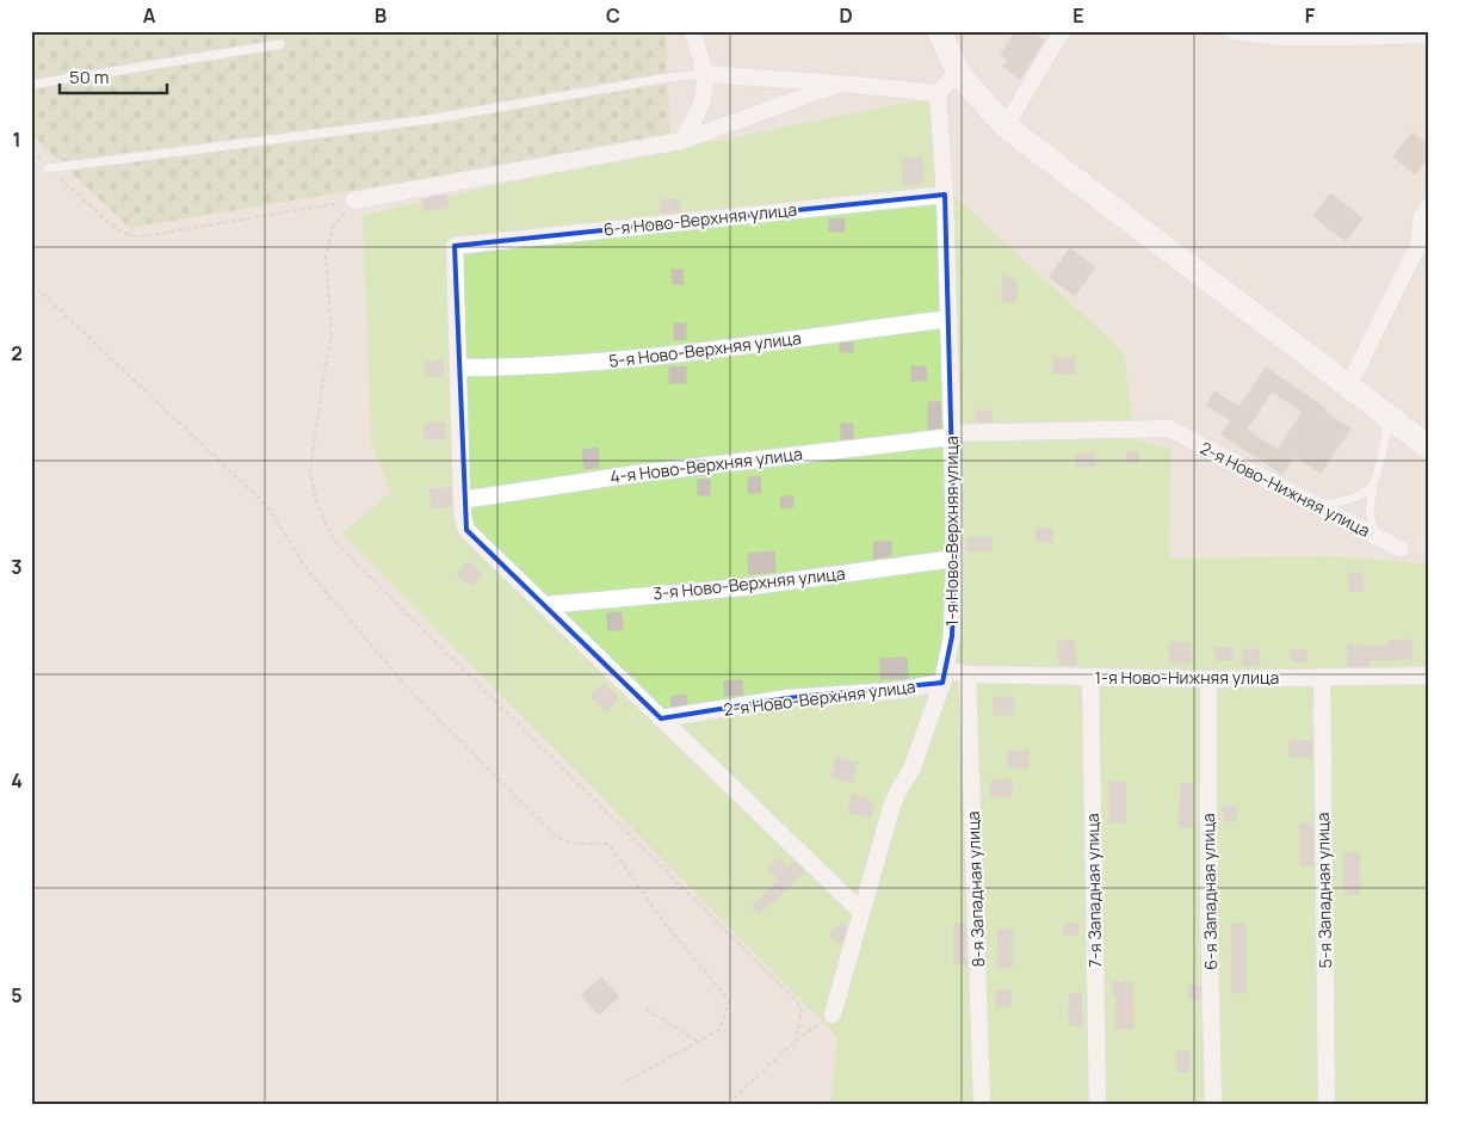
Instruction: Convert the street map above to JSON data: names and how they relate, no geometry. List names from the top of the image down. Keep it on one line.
{"streets":{"street":["6-я Ново-Верхняя улица","5-я Ново-Верхняя улица","4-я Ново-Верхняя улица","2-я Ново-Нижняя улица","1-я Ново-Верхняя улица","3-я Ново-Верхняя улица","1-я Ново-Нижняя улица","2-я Ново-Верхняя улица","8-я Западная улица","7-я Западная улица","5-я Западная улица","6-я Западная улица"]},"crossings":[["6-я Ново-Верхняя улица","5-я Ново-Верхняя улица"],["6-я Ново-Верхняя улица","1-я Ново-Верхняя улица"],["5-я Ново-Верхняя улица","1-я Ново-Верхняя улица"],["4-я Ново-Верхняя улица","2-я Ново-Нижняя улица"],["4-я Ново-Верхняя улица","1-я Ново-Верхняя улица"],["1-я Ново-Верхняя улица","3-я Ново-Верхняя улица"],["1-я Ново-Верхняя улица","1-я Ново-Нижняя улица"],["1-я Ново-Верхняя улица","2-я Ново-Верхняя улица"],["1-я Ново-Нижняя улица","2-я Ново-Верхняя улица"],["1-я Ново-Нижняя улица","8-я Западная улица"],["1-я Ново-Нижняя улица","7-я Западная улица"],["1-я Ново-Нижняя улица","5-я Западная улица"],["1-я Ново-Нижняя улица","6-я Западная улица"]],"scale_bar":"50 m","grid":{"columns":["A","B","C","D","E","F"],"rows":["1","2","3","4","5"]}}
